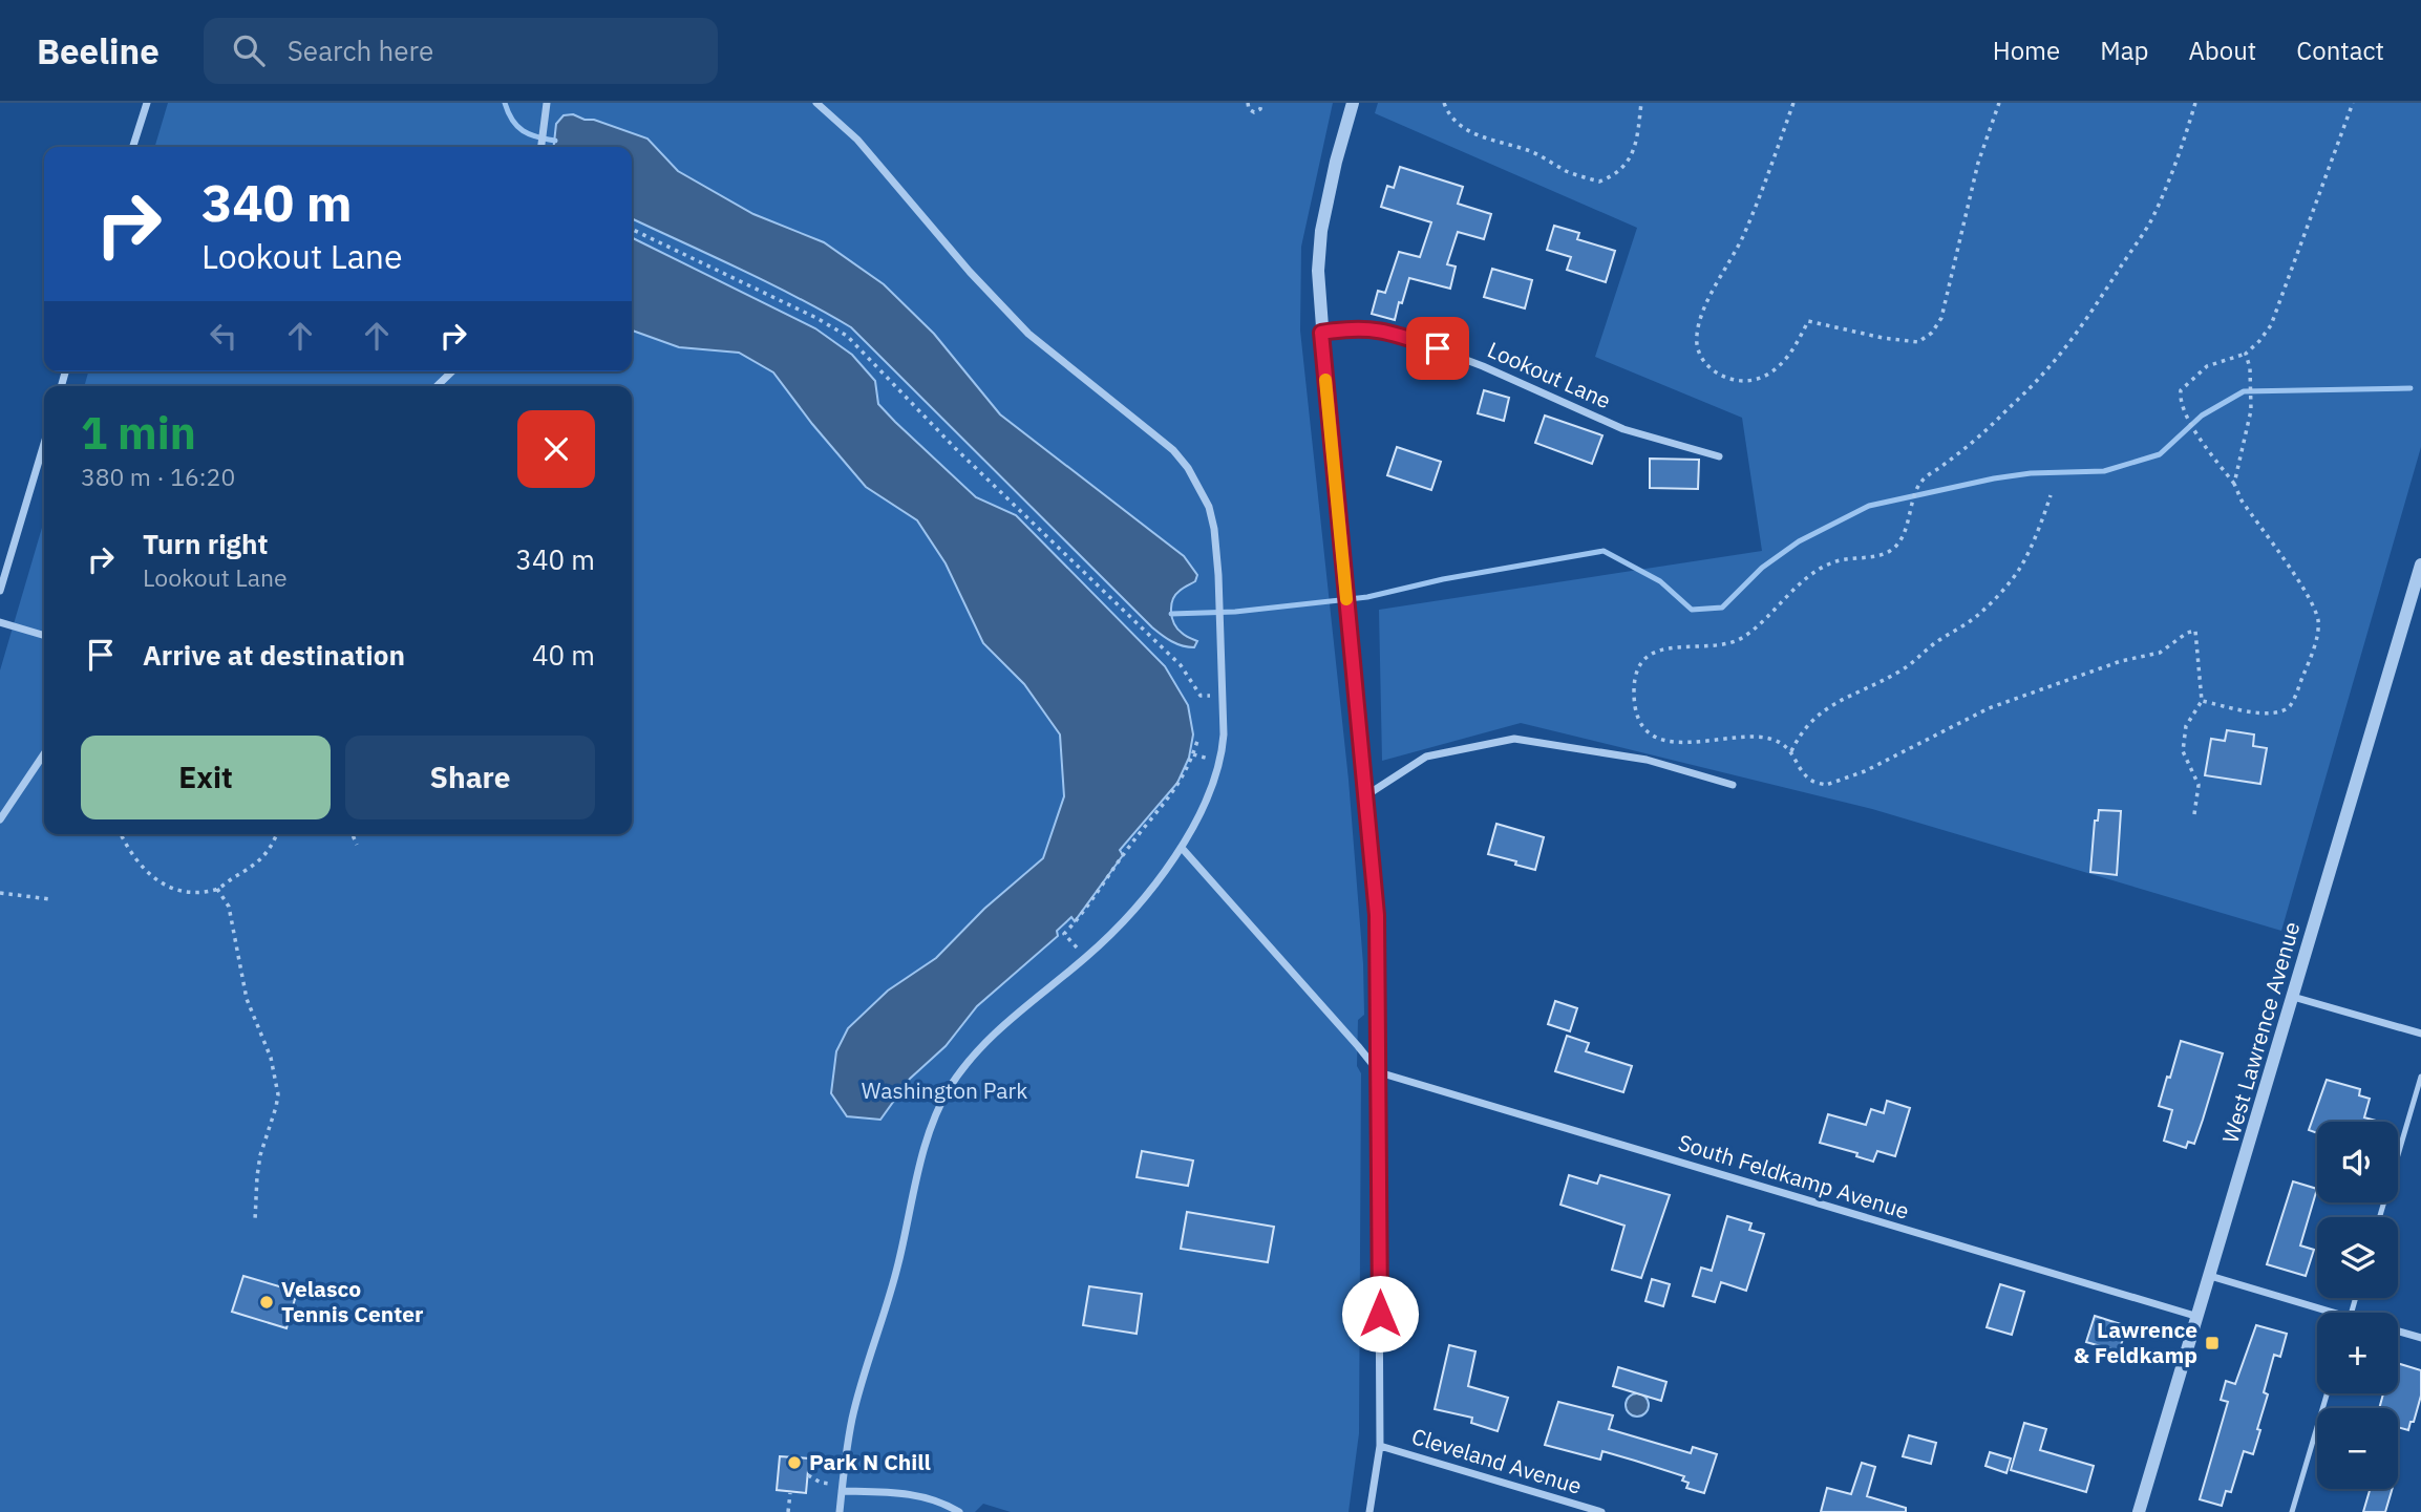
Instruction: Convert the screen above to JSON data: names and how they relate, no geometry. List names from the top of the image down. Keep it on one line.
{"streets":{"street":["Lookout Lane","West Lawrence Avenue","South Feldkamp Avenue","Cleveland Avenue"]},"crossings":[["West Lawrence Avenue","South Feldkamp Avenue"]],"parks":["Washington Park"],"places":{"other":["Velasco Tennis Center","Park N Chill"],"transit":["Lawrence & Feldkamp"]},"page":{"header":"Beeline","search":"Search here","nav":["Home","Map","About","Contact"],"turn":["340 m","Lookout Lane"],"heading":["1 min","380 m · 16:20"],"list":[{"name":"Turn right","note":"Lookout Lane","value":"340 m"},{"name":"Arrive at destination","value":"40 m"}],"buttons":["Exit","Share"],"map_buttons":["+","−"]}}
